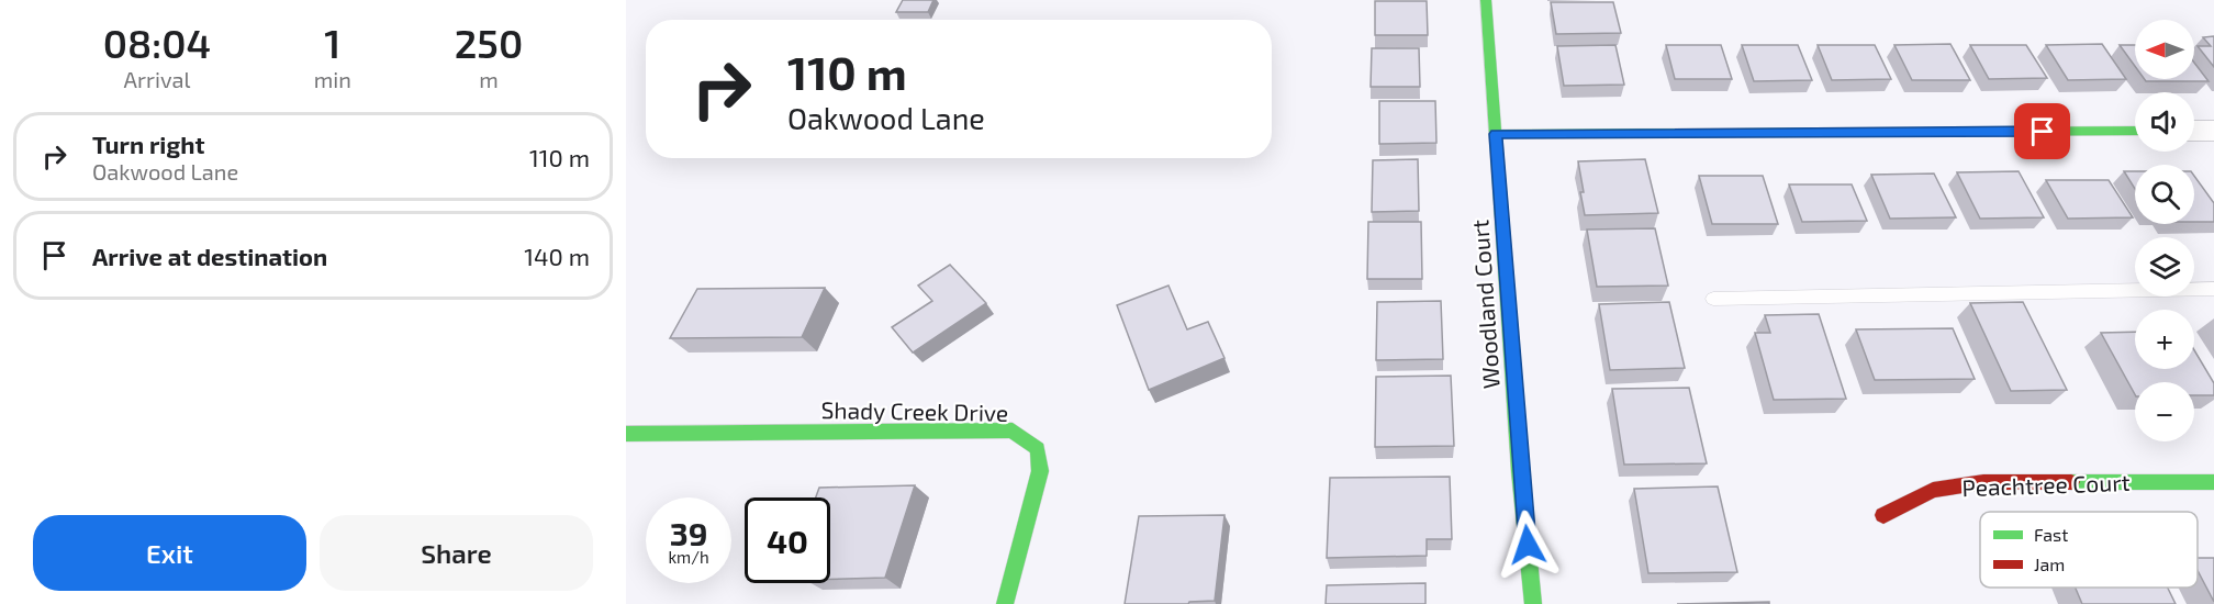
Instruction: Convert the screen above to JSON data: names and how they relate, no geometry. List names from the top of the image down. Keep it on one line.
{"streets":{"street":["Woodland Court","Shady Creek Drive","Peachtree Court"]},"legend":["Fast","Jam"],"north":"left","page":{"eta":["08:04","Arrival","1","min","250","m"],"map_buttons":["+","−"],"turn":["110 m","Oakwood Lane"],"list":[{"name":"Turn right","note":"Oakwood Lane","value":"110 m"},{"name":"Arrive at destination","value":"140 m"}],"speed":"39 km/h","limit":"40","buttons":["Exit","Share"]}}
